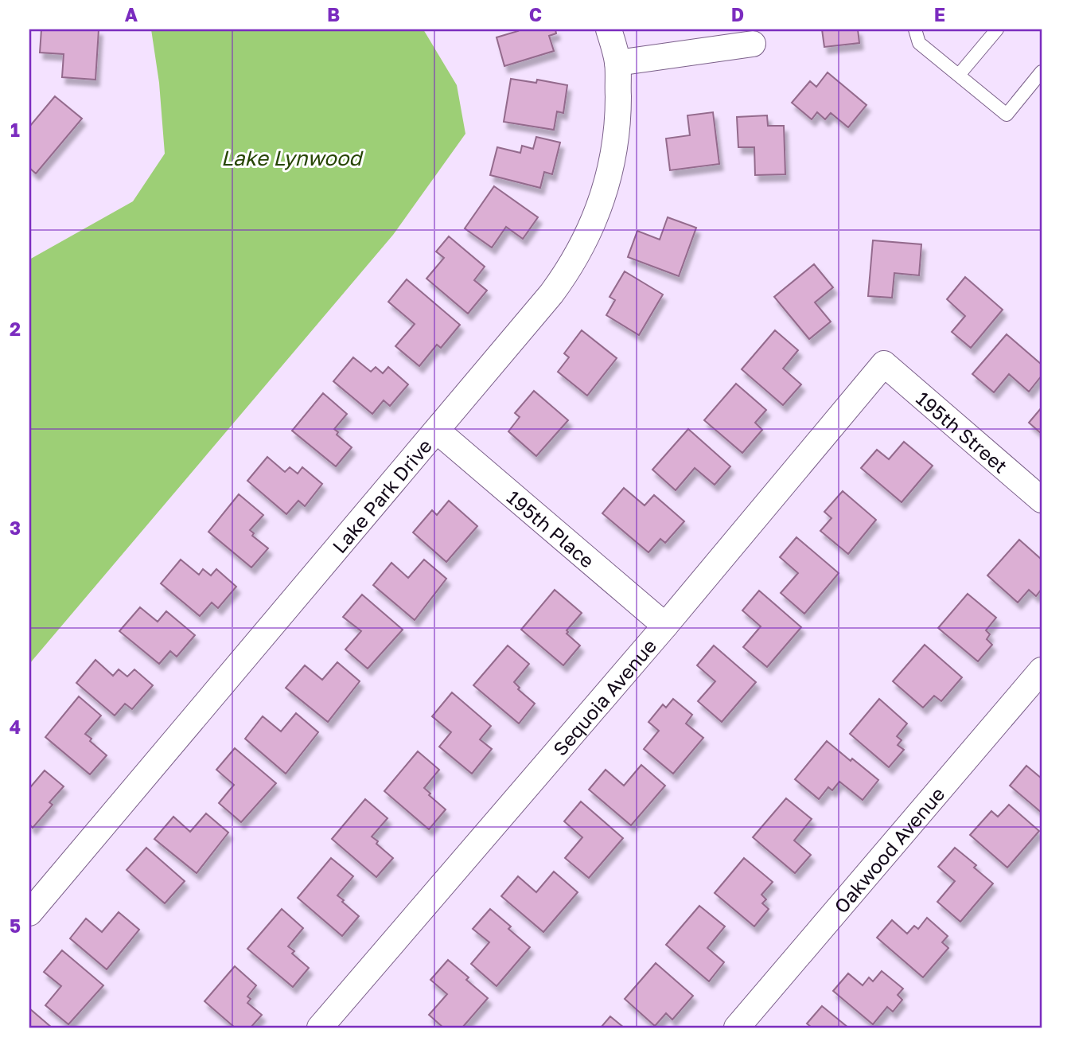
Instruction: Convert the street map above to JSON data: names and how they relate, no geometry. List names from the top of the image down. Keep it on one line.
{"streets":{"street":["195th Street","Lake Park Drive","195th Place","Sequoia Avenue","Oakwood Avenue"]},"crossings":[["195th Street","Sequoia Avenue"],["Lake Park Drive","195th Place"],["195th Place","Sequoia Avenue"]],"water":["Lake Lynwood"],"grid":{"columns":["A","B","C","D","E"],"rows":["1","2","3","4","5"]}}
